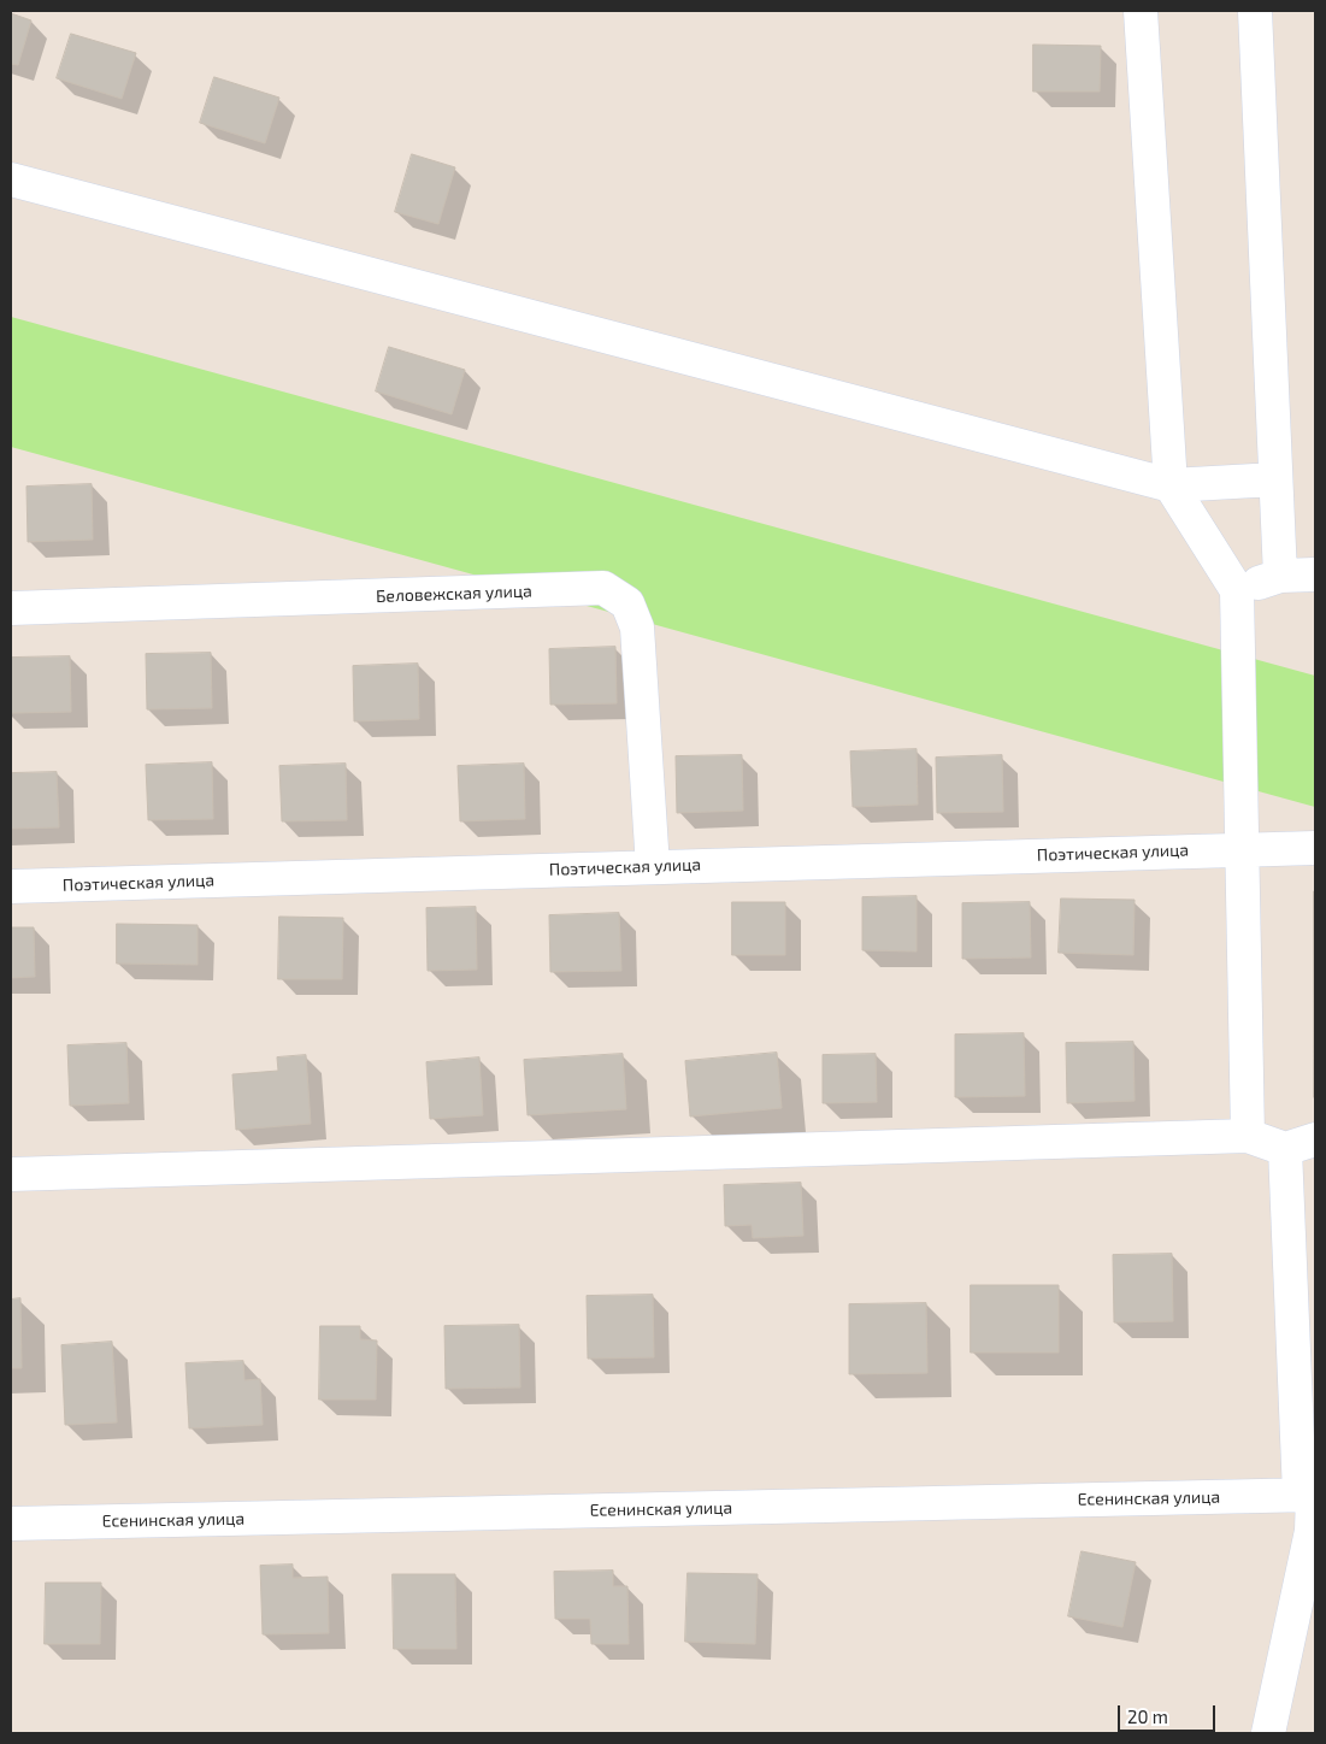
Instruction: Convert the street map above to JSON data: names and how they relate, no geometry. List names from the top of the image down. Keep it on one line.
{"streets":{"street":["Беловежская улица","Поэтическая улица","Есенинская улица"]},"crossings":[["Беловежская улица","Поэтическая улица"]],"scale_bar":"20 m"}
